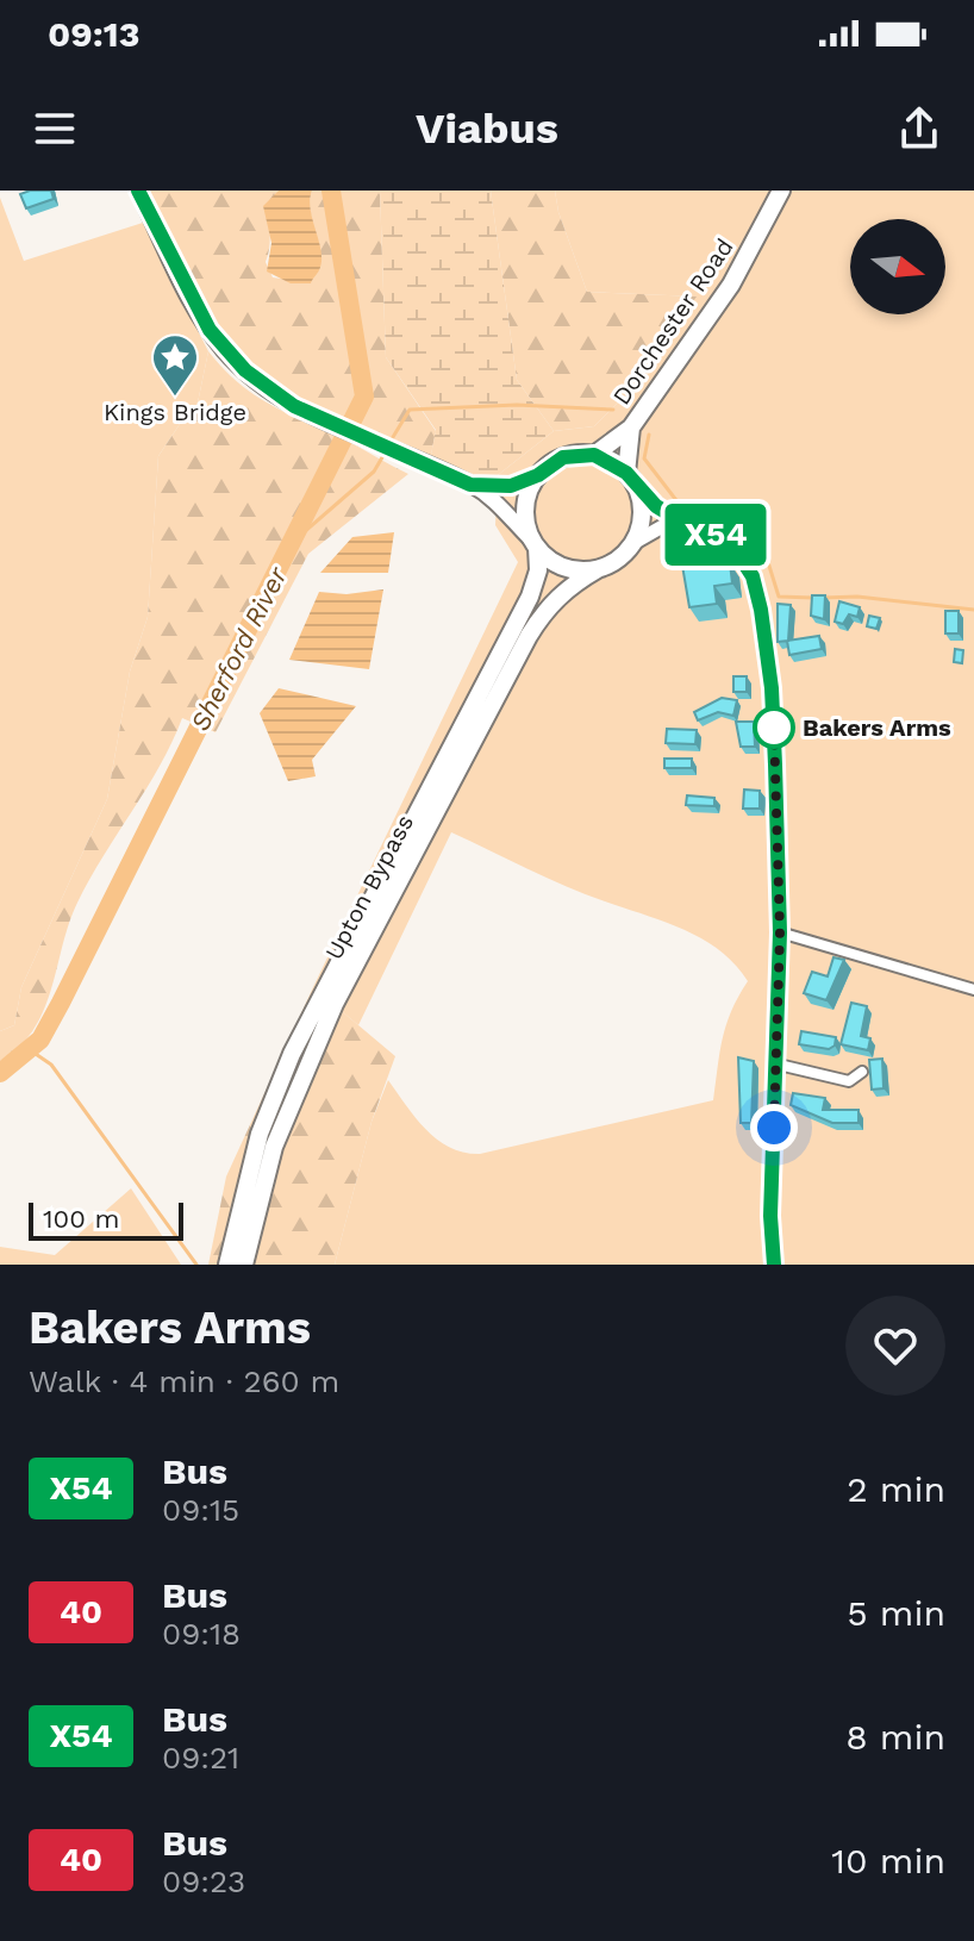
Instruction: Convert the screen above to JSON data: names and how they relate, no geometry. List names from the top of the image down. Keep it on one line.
{"streets":{"highway":["Dorchester Road","Upton Bypass"]},"crossings":[["Dorchester Road","Upton Bypass"]],"water":["Sherford River"],"places":{"place":["Kings Bridge"],"other":["Bakers Arms"]},"lines":["bus line X54"],"scale_bar":"100 m","north":"right","page":{"status":"09:13","header":"Viabus","on_map":"X54","scale":"100 m","heading":["Bakers Arms","Walk · 4 min · 260 m"],"list":[{"mark":"X54","name":"Bus","note":"09:15","value":"2 min"},{"mark":"40","name":"Bus","note":"09:18","value":"5 min"},{"mark":"X54","name":"Bus","note":"09:21","value":"8 min"},{"mark":"40","name":"Bus","note":"09:23","value":"10 min"}]}}
